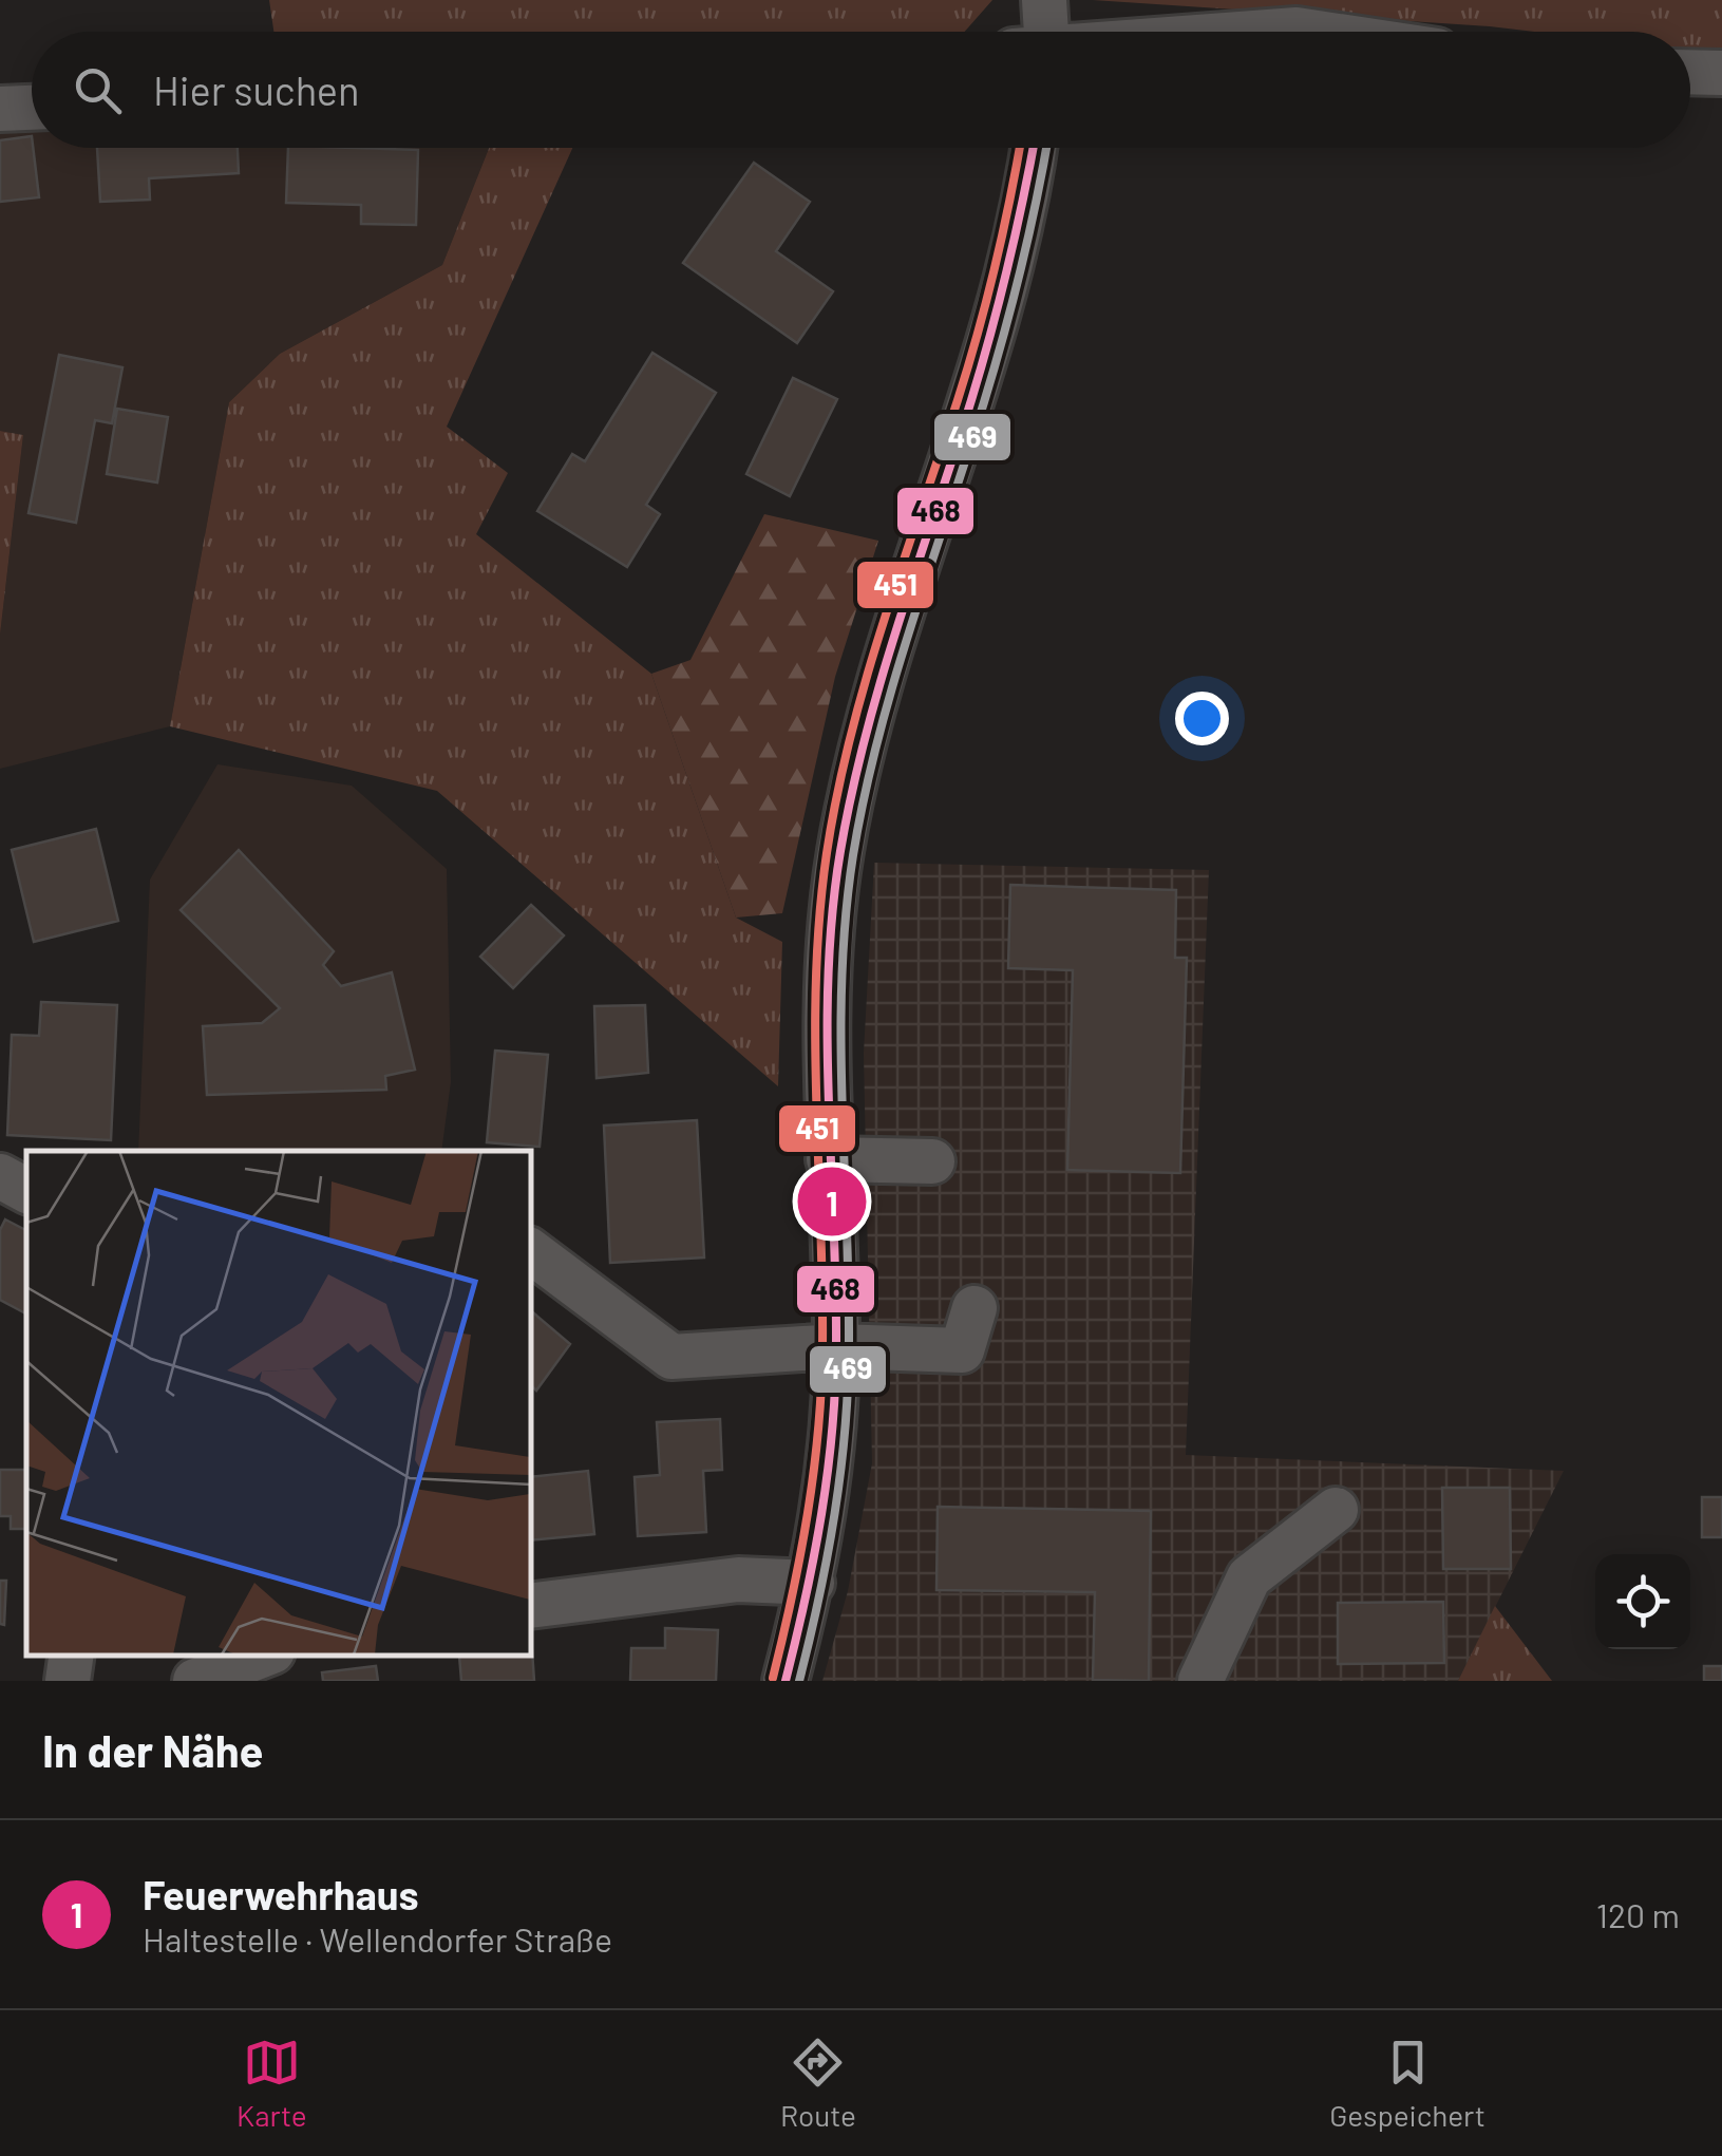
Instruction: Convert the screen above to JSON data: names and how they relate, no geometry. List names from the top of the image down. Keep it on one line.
{"lines":["transit line 468","transit line 469","transit line 451"],"page":{"search":"Hier suchen","pins":"1","heading":"In der Nähe","list":[{"mark":"1","name":"Feuerwehrhaus","note":"Haltestelle · Wellendorfer Straße","value":"120 m"}],"nav":["Karte","Route","Gespeichert"]}}
